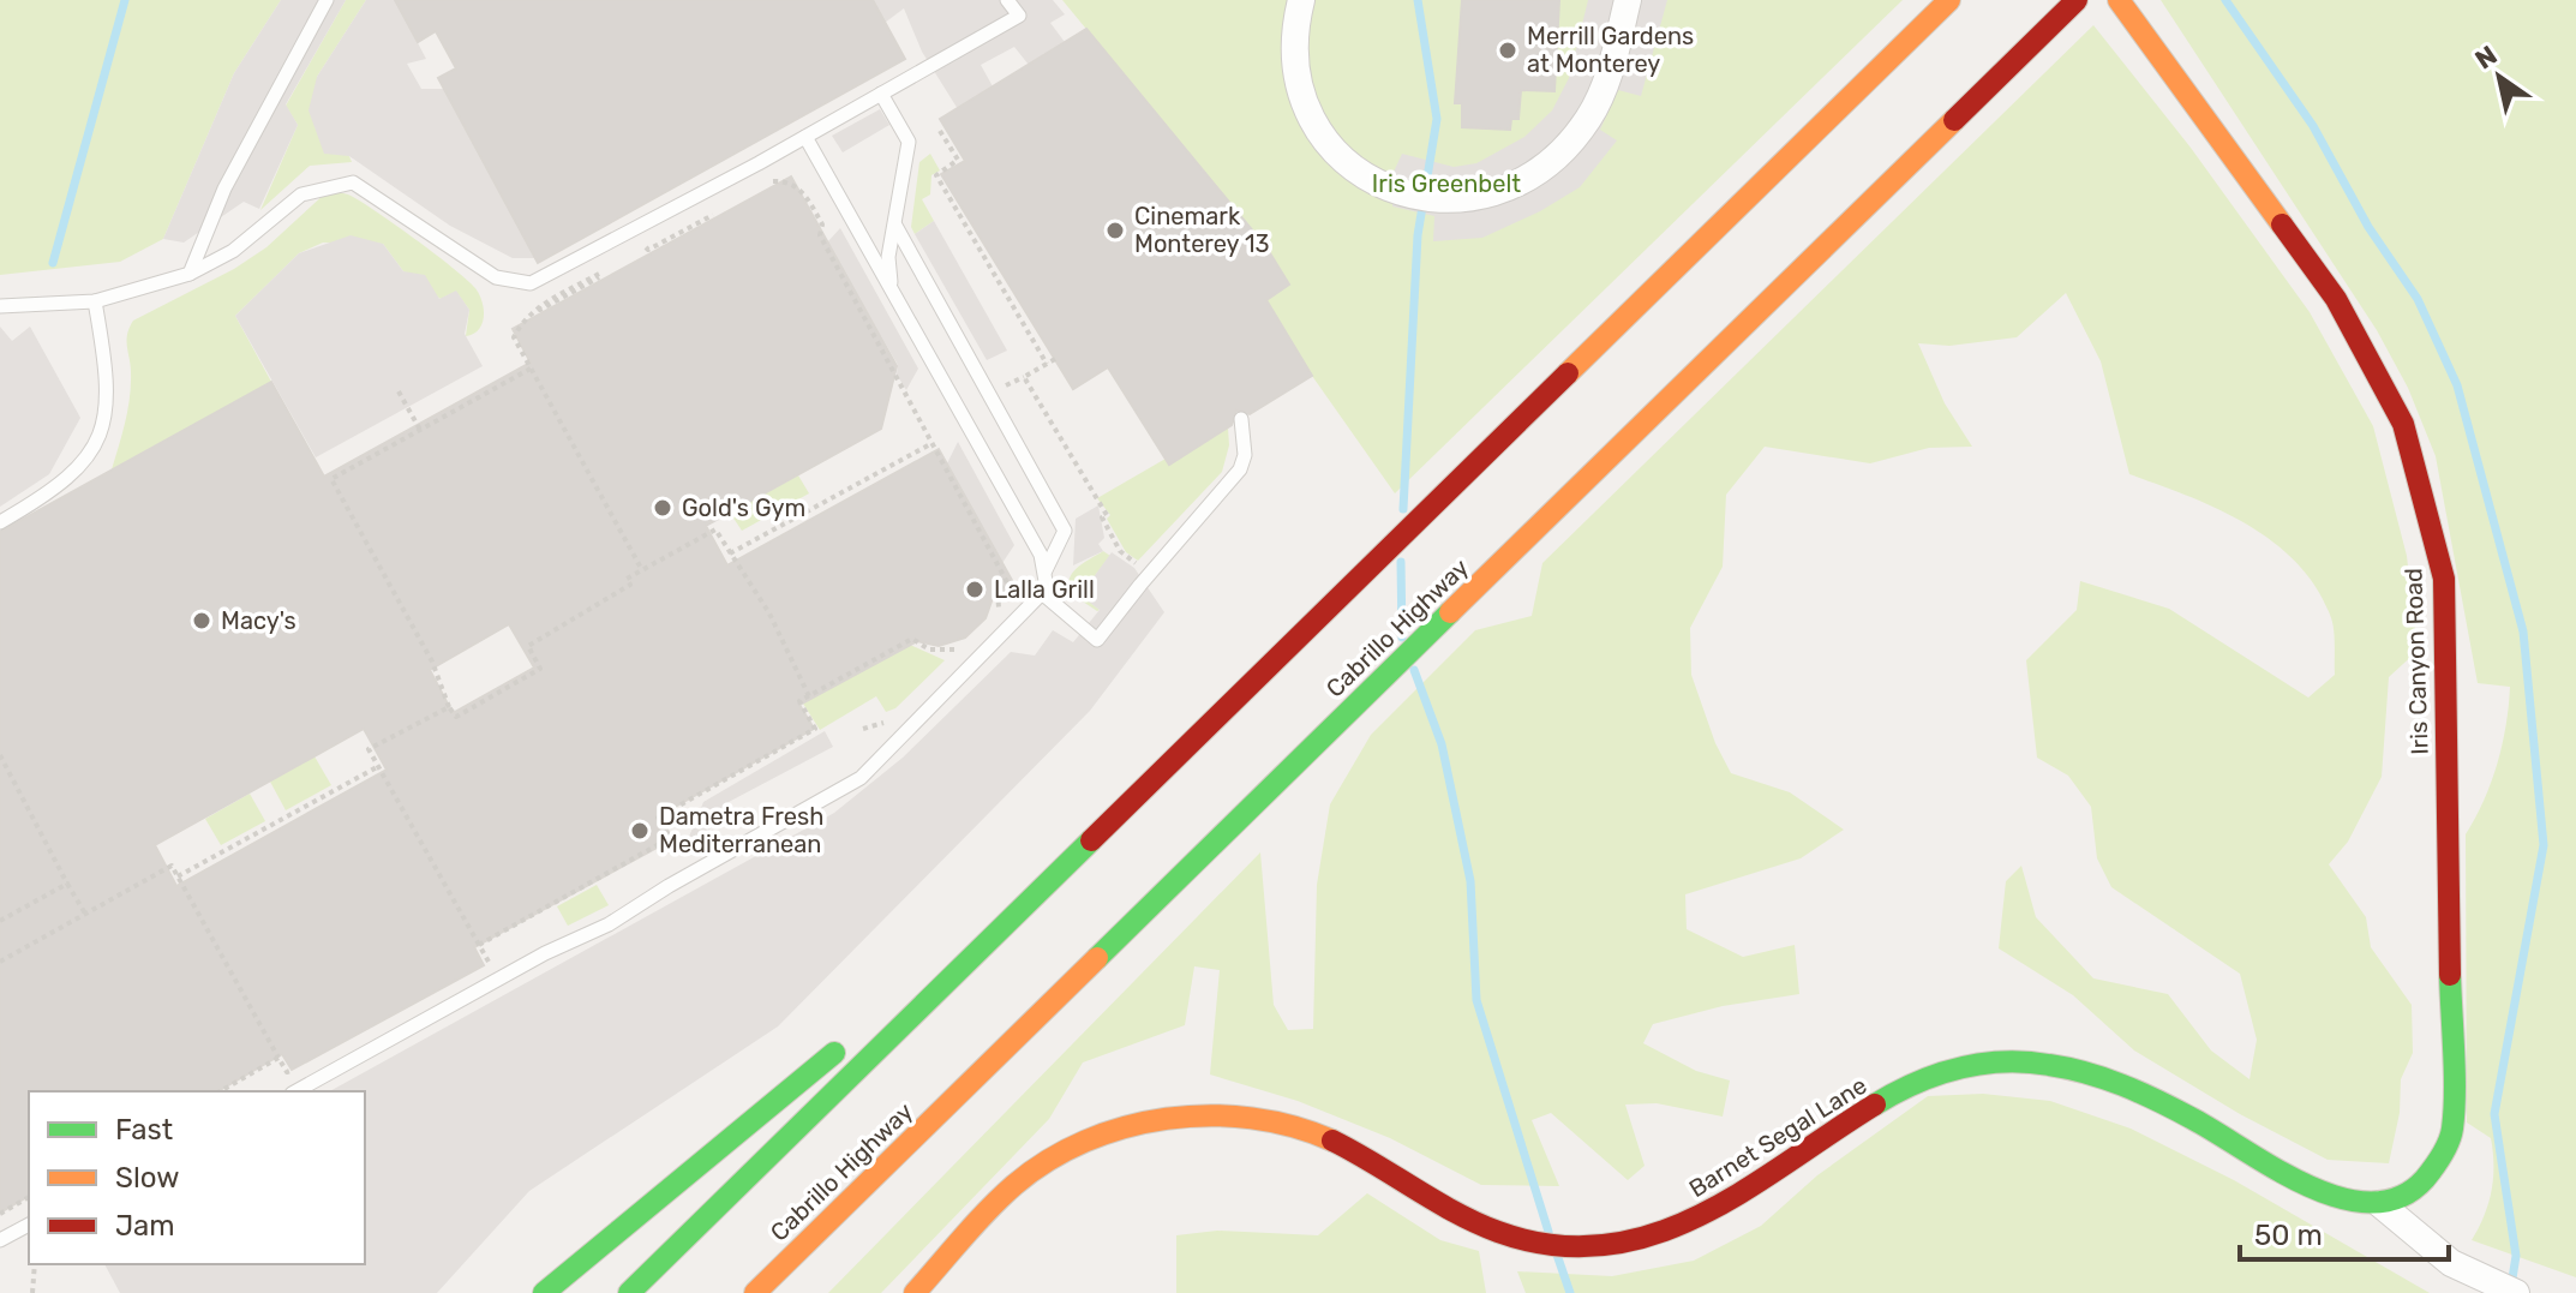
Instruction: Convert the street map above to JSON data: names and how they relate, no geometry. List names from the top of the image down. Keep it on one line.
{"streets":{"main road":["Cabrillo Highway","Iris Canyon Road","Barnet Segal Lane"]},"crossings":[["Iris Canyon Road","Barnet Segal Lane"]],"parks":["Iris Greenbelt"],"places":["Merrill Gardens at Monterey","Cinemark Monterey 13","Gold's Gym","Lalla Grill","Macy's","Dametra Fresh Mediterranean"],"legend":["Fast","Slow","Jam"],"scale_bar":"50 m","north":"top left"}
